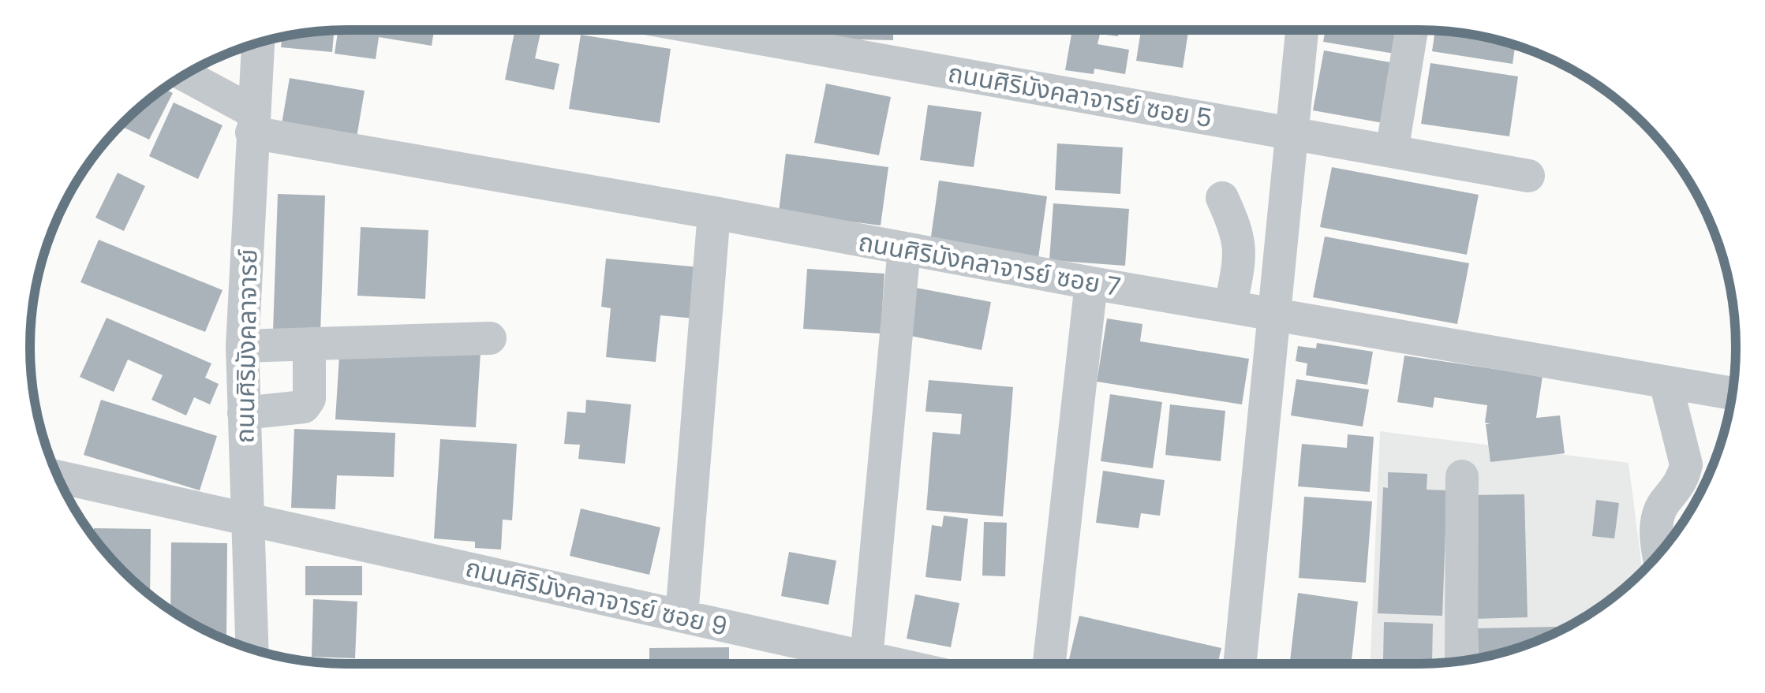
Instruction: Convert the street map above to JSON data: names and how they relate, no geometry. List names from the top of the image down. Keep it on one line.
{"streets":{"street":["ถนนศิริมังคลาจารย์ ซอย 5","ถนนศิริมังคลาจารย์ ซอย 7","ถนนศิริมังคลาจารย์","ถนนศิริมังคลาจารย์ ซอย 9"]},"crossings":[["ถนนศิริมังคลาจารย์ ซอย 7","ถนนศิริมังคลาจารย์"],["ถนนศิริมังคลาจารย์","ถนนศิริมังคลาจารย์ ซอย 9"]]}
